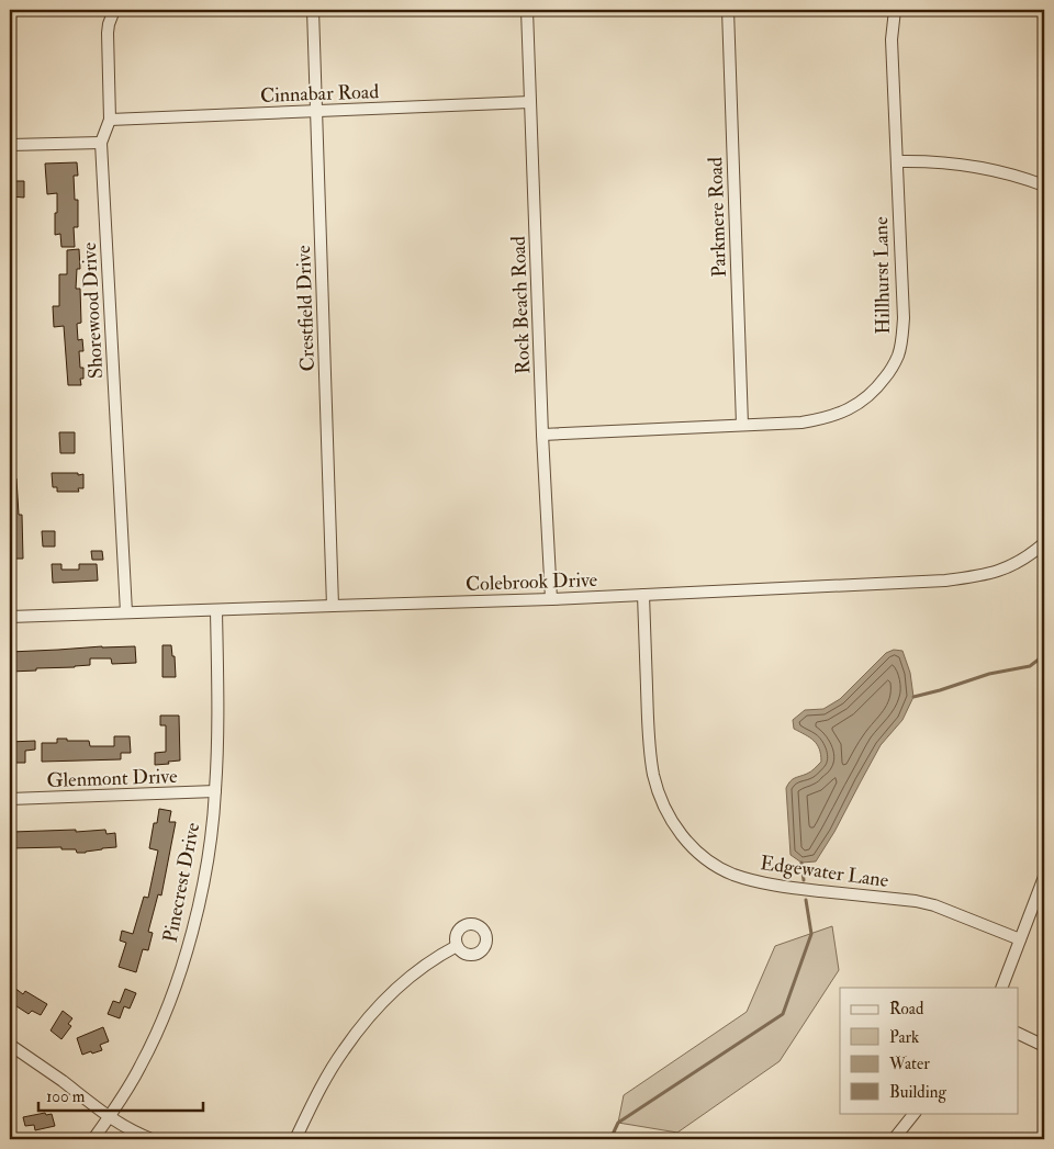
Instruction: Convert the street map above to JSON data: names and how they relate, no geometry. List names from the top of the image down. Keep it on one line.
{"streets":{"street":["Cinnabar Road","Parkmere Road","Hillhurst Lane","Rock Beach Road","Crestfield Drive","Shorewood Drive","Colebrook Drive","Glenmont Drive","Edgewater Lane","Pinecrest Drive"]},"crossings":[["Cinnabar Road","Rock Beach Road"],["Cinnabar Road","Crestfield Drive"],["Cinnabar Road","Shorewood Drive"],["Parkmere Road","Hillhurst Lane"],["Hillhurst Lane","Rock Beach Road"],["Rock Beach Road","Colebrook Drive"],["Crestfield Drive","Colebrook Drive"],["Shorewood Drive","Colebrook Drive"],["Colebrook Drive","Edgewater Lane"],["Colebrook Drive","Pinecrest Drive"],["Glenmont Drive","Pinecrest Drive"]],"legend":["Road","Park","Water","Building"],"scale_bar":"100 m"}
